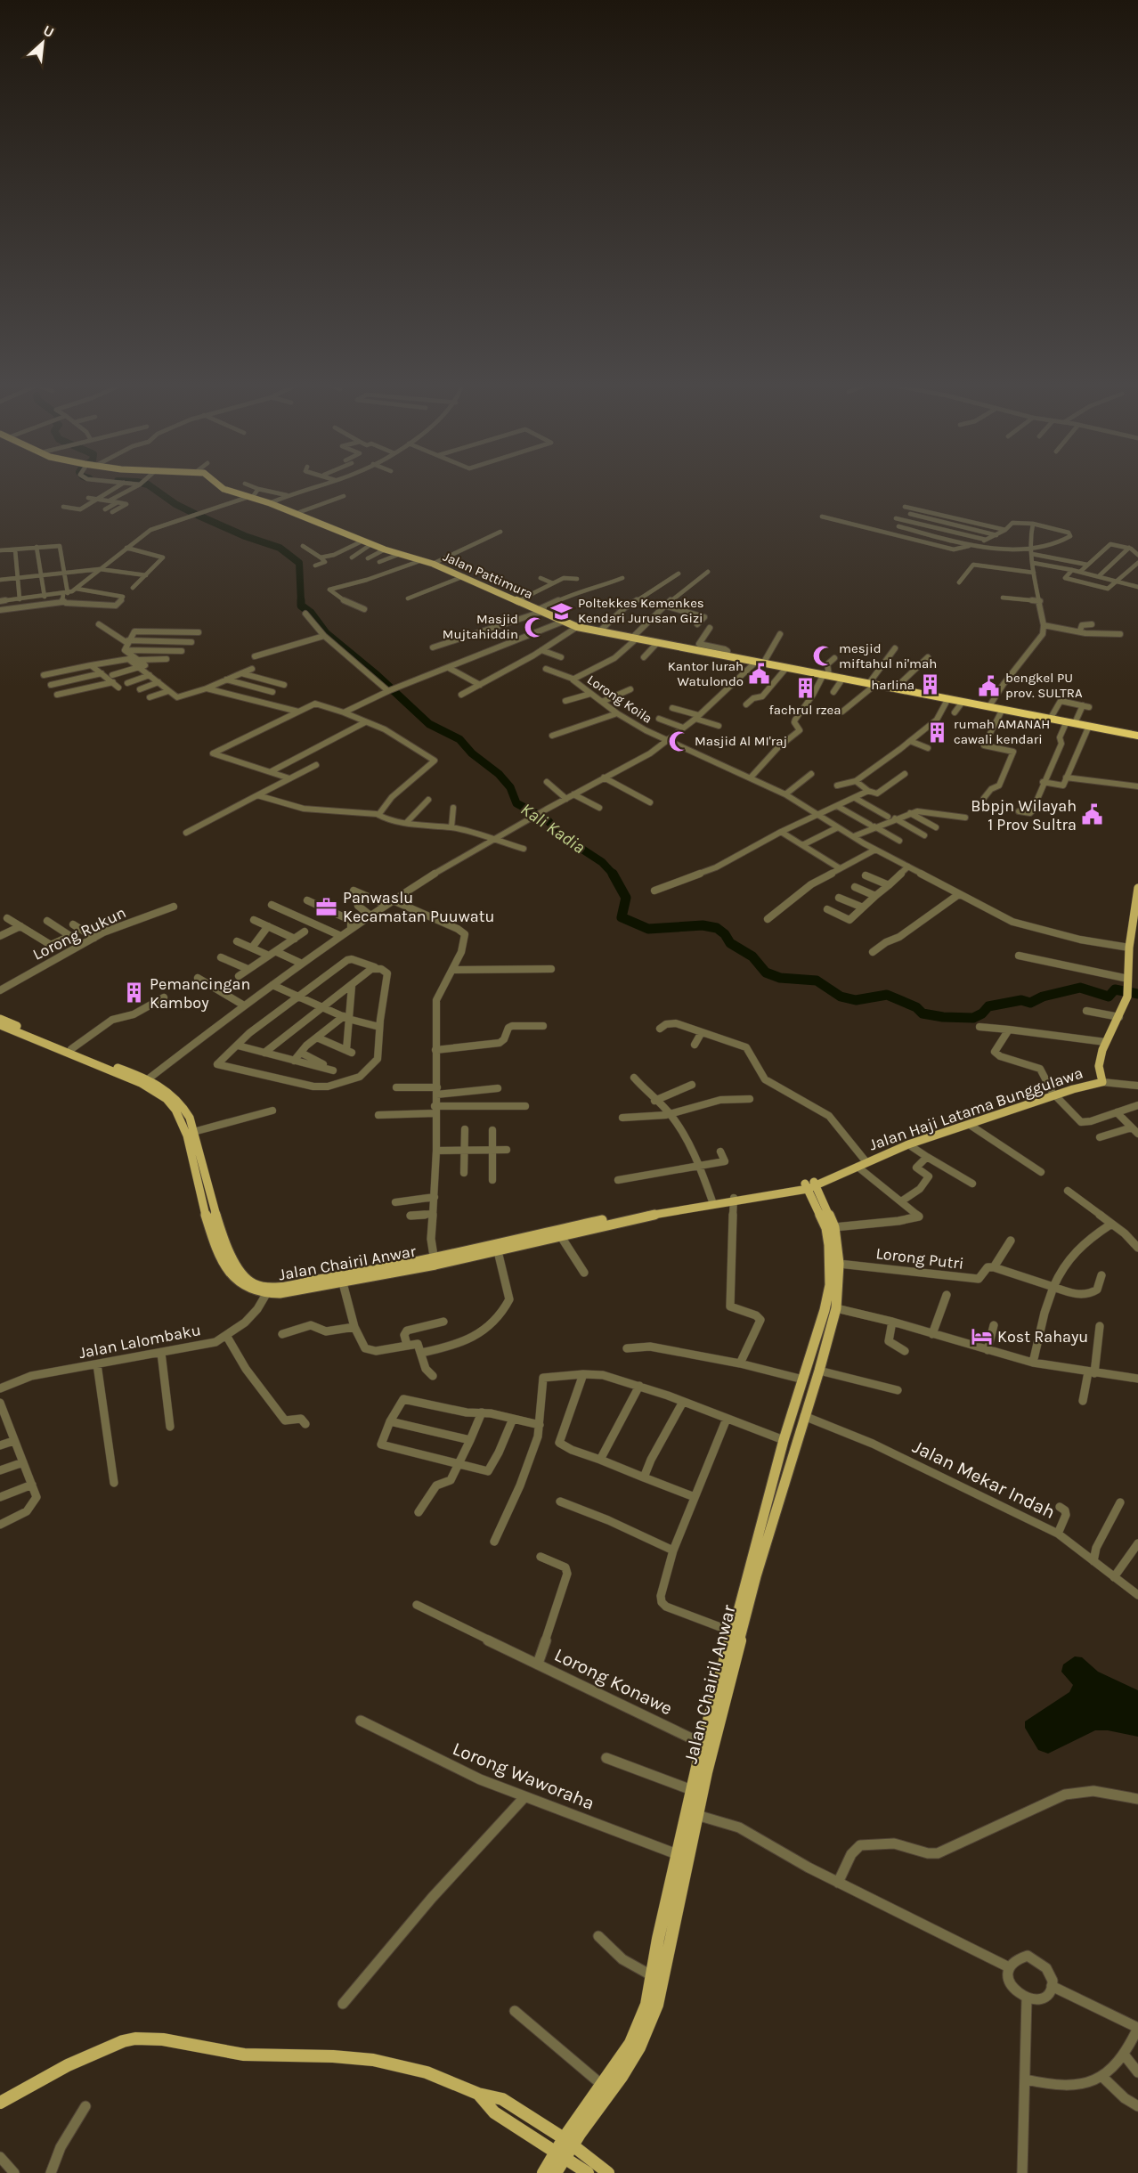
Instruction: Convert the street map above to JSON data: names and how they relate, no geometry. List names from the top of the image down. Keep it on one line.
{"streets":{"highway":["Jalan Pattimura"],"main road":["Jalan Haji Latama Bunggulawa","Jalan Chairil Anwar"],"street":["Lorong Koila","Lorong Rukun","Lorong Putri","Jalan Lalombaku","Jalan Mekar Indah","Lorong Konawe","Lorong Waworaha"]},"crossings":[["Jalan Pattimura","Lorong Koila"],["Lorong Koila","Jalan Haji Latama Bunggulawa"],["Jalan Haji Latama Bunggulawa","Jalan Chairil Anwar"],["Lorong Putri","Jalan Chairil Anwar"],["Jalan Chairil Anwar","Jalan Lalombaku"],["Jalan Chairil Anwar","Jalan Mekar Indah"],["Jalan Chairil Anwar","Lorong Konawe"],["Jalan Chairil Anwar","Lorong Waworaha"]],"water":["Kali Kadia"],"places":{"school or university":["Poltekkes Kemenkes Kendari Jurusan Gizi"],"mosque":["Masjid Mujtahiddin","mesjid miftahul ni'mah","Masjid Al MI'raj"],"public building":["Kantor lurah Watulondo","bengkel PU prov. SULTRA","Bbpjn Wilayah 1 Prov Sultra"],"building":["harlina","fachrul rzea","rumah AMANAH cawali kendari","Pemancingan Kamboy"],"office":["Panwaslu Kecamatan Puuwatu"],"hotel":["Kost Rahayu"]},"north":"top right"}
